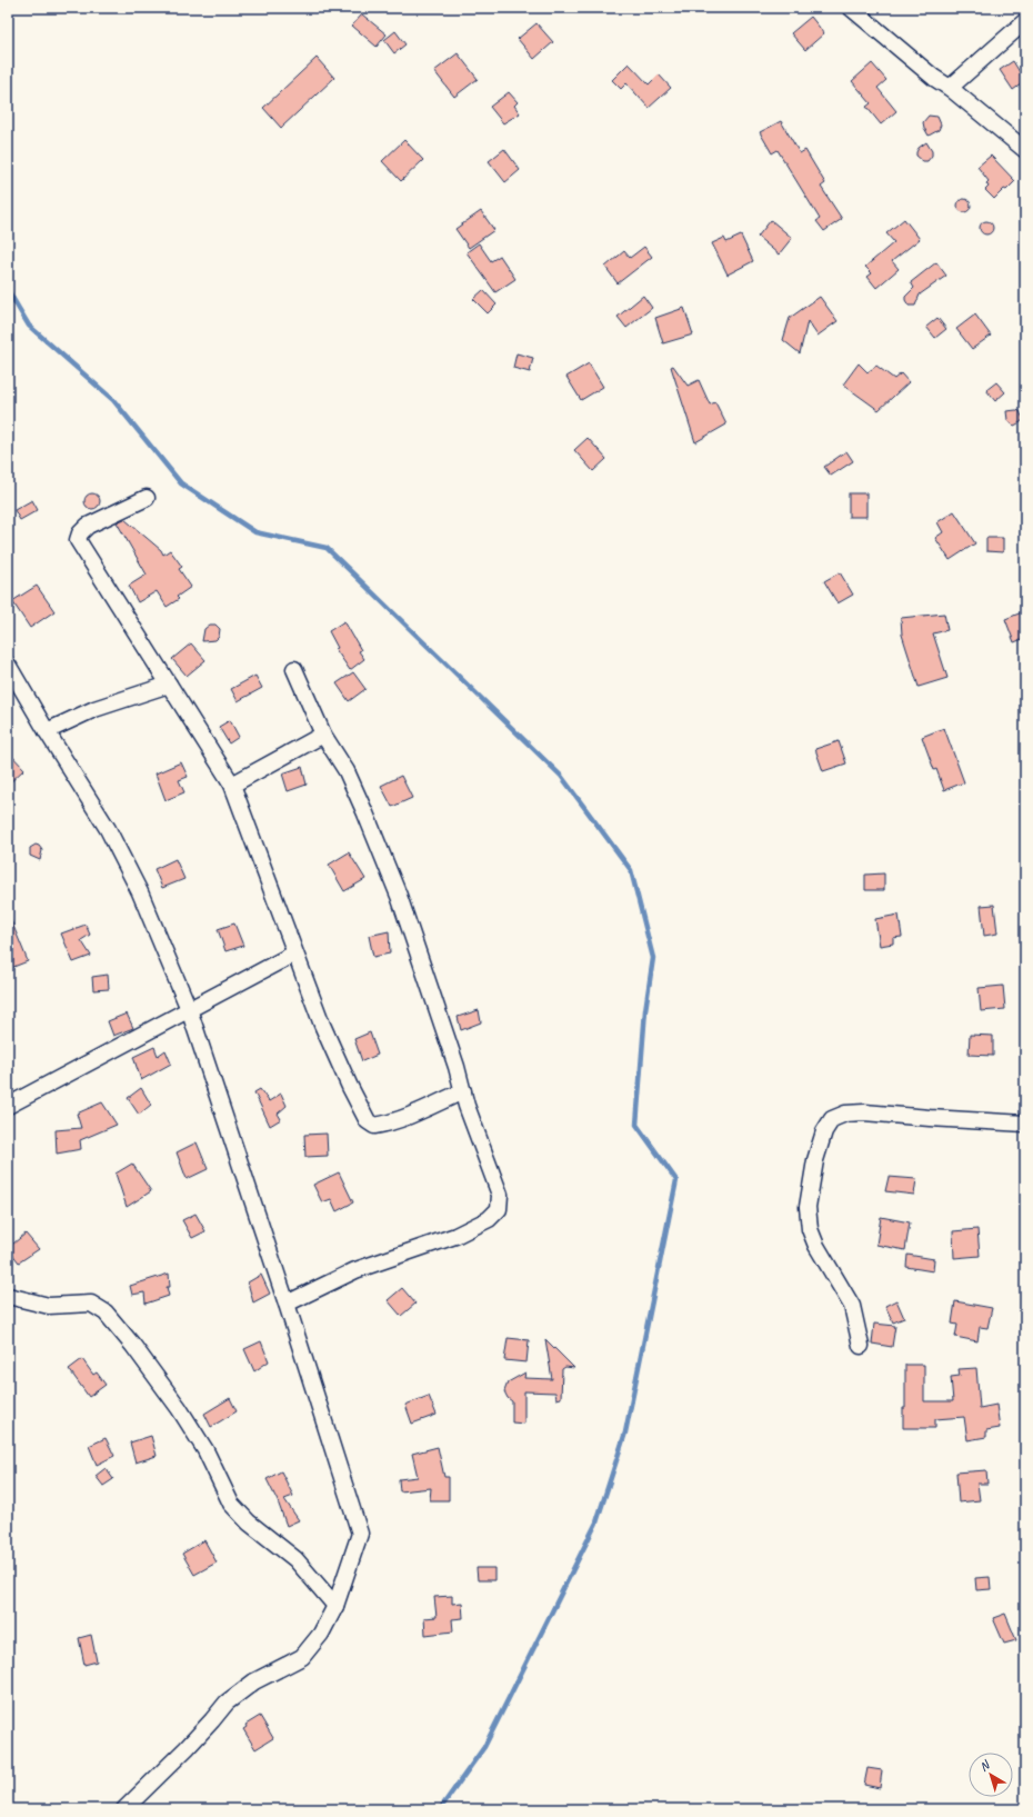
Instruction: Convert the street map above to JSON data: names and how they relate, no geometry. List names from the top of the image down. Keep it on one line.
{"north":"top left"}
